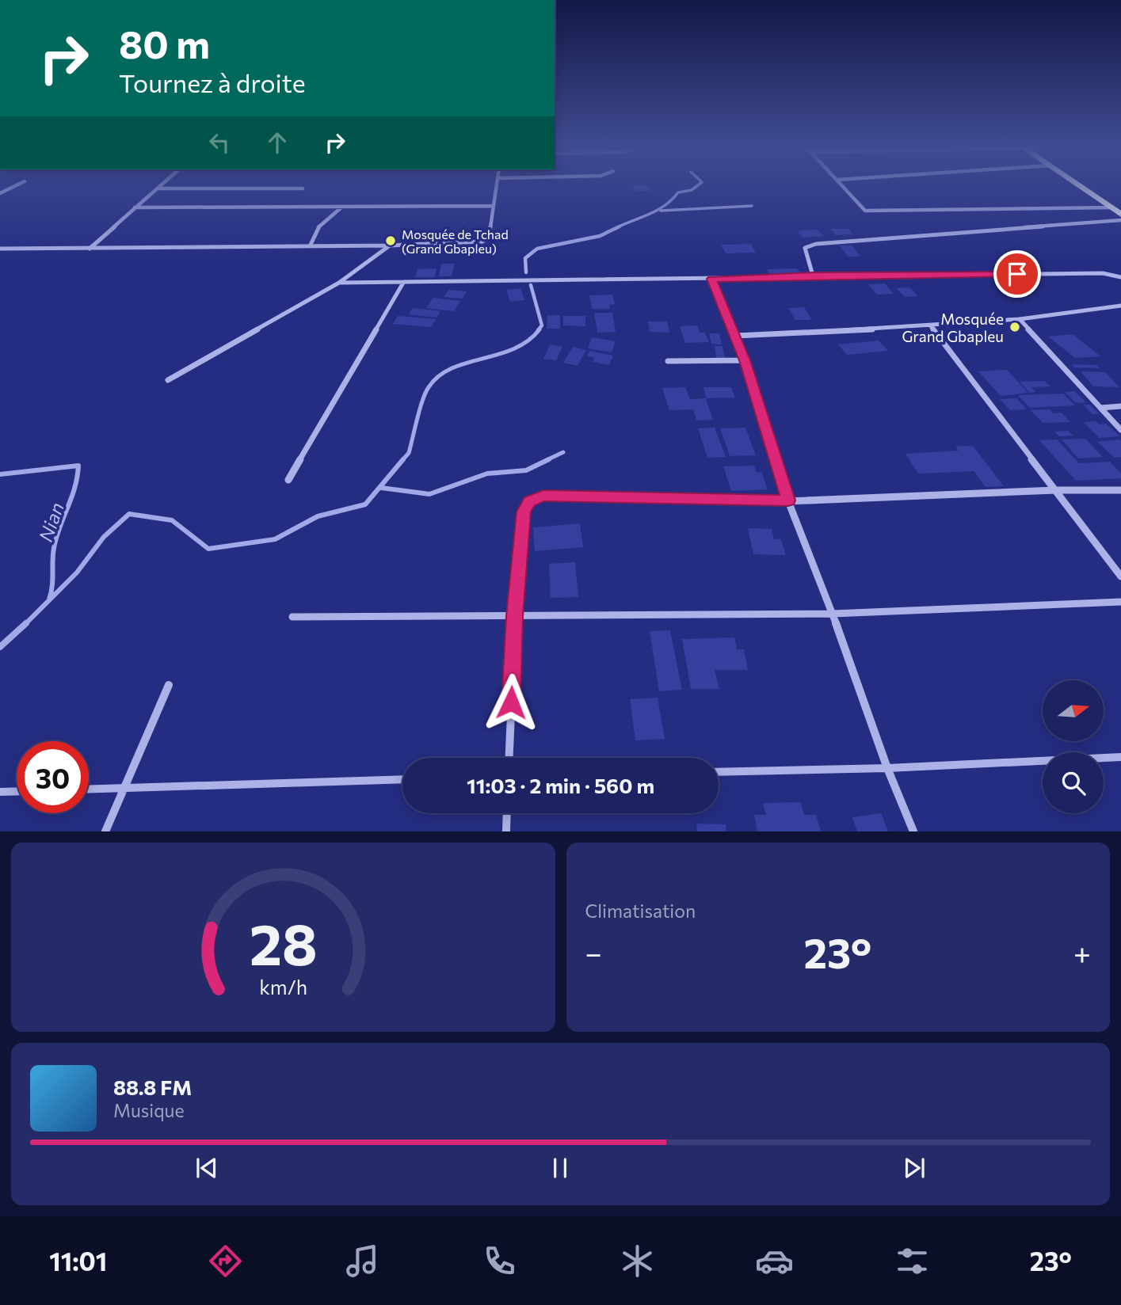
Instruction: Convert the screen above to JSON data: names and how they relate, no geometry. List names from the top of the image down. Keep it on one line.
{"water":["Nian"],"places":["Mosquée de Tchad (Grand Gbapleu)","Mosquée Grand Gbapleu"],"north":"right","page":{"turn":["80 m","Tournez à droite"],"limit":"30","trip":"11:03 · 2 min · 560 m","tile":"Climatisation","heat":["−","23°","+"],"song":["88.8 FM","Musique"],"tabs":["11:01","23°"],"gauge":["28","km/h"]}}
